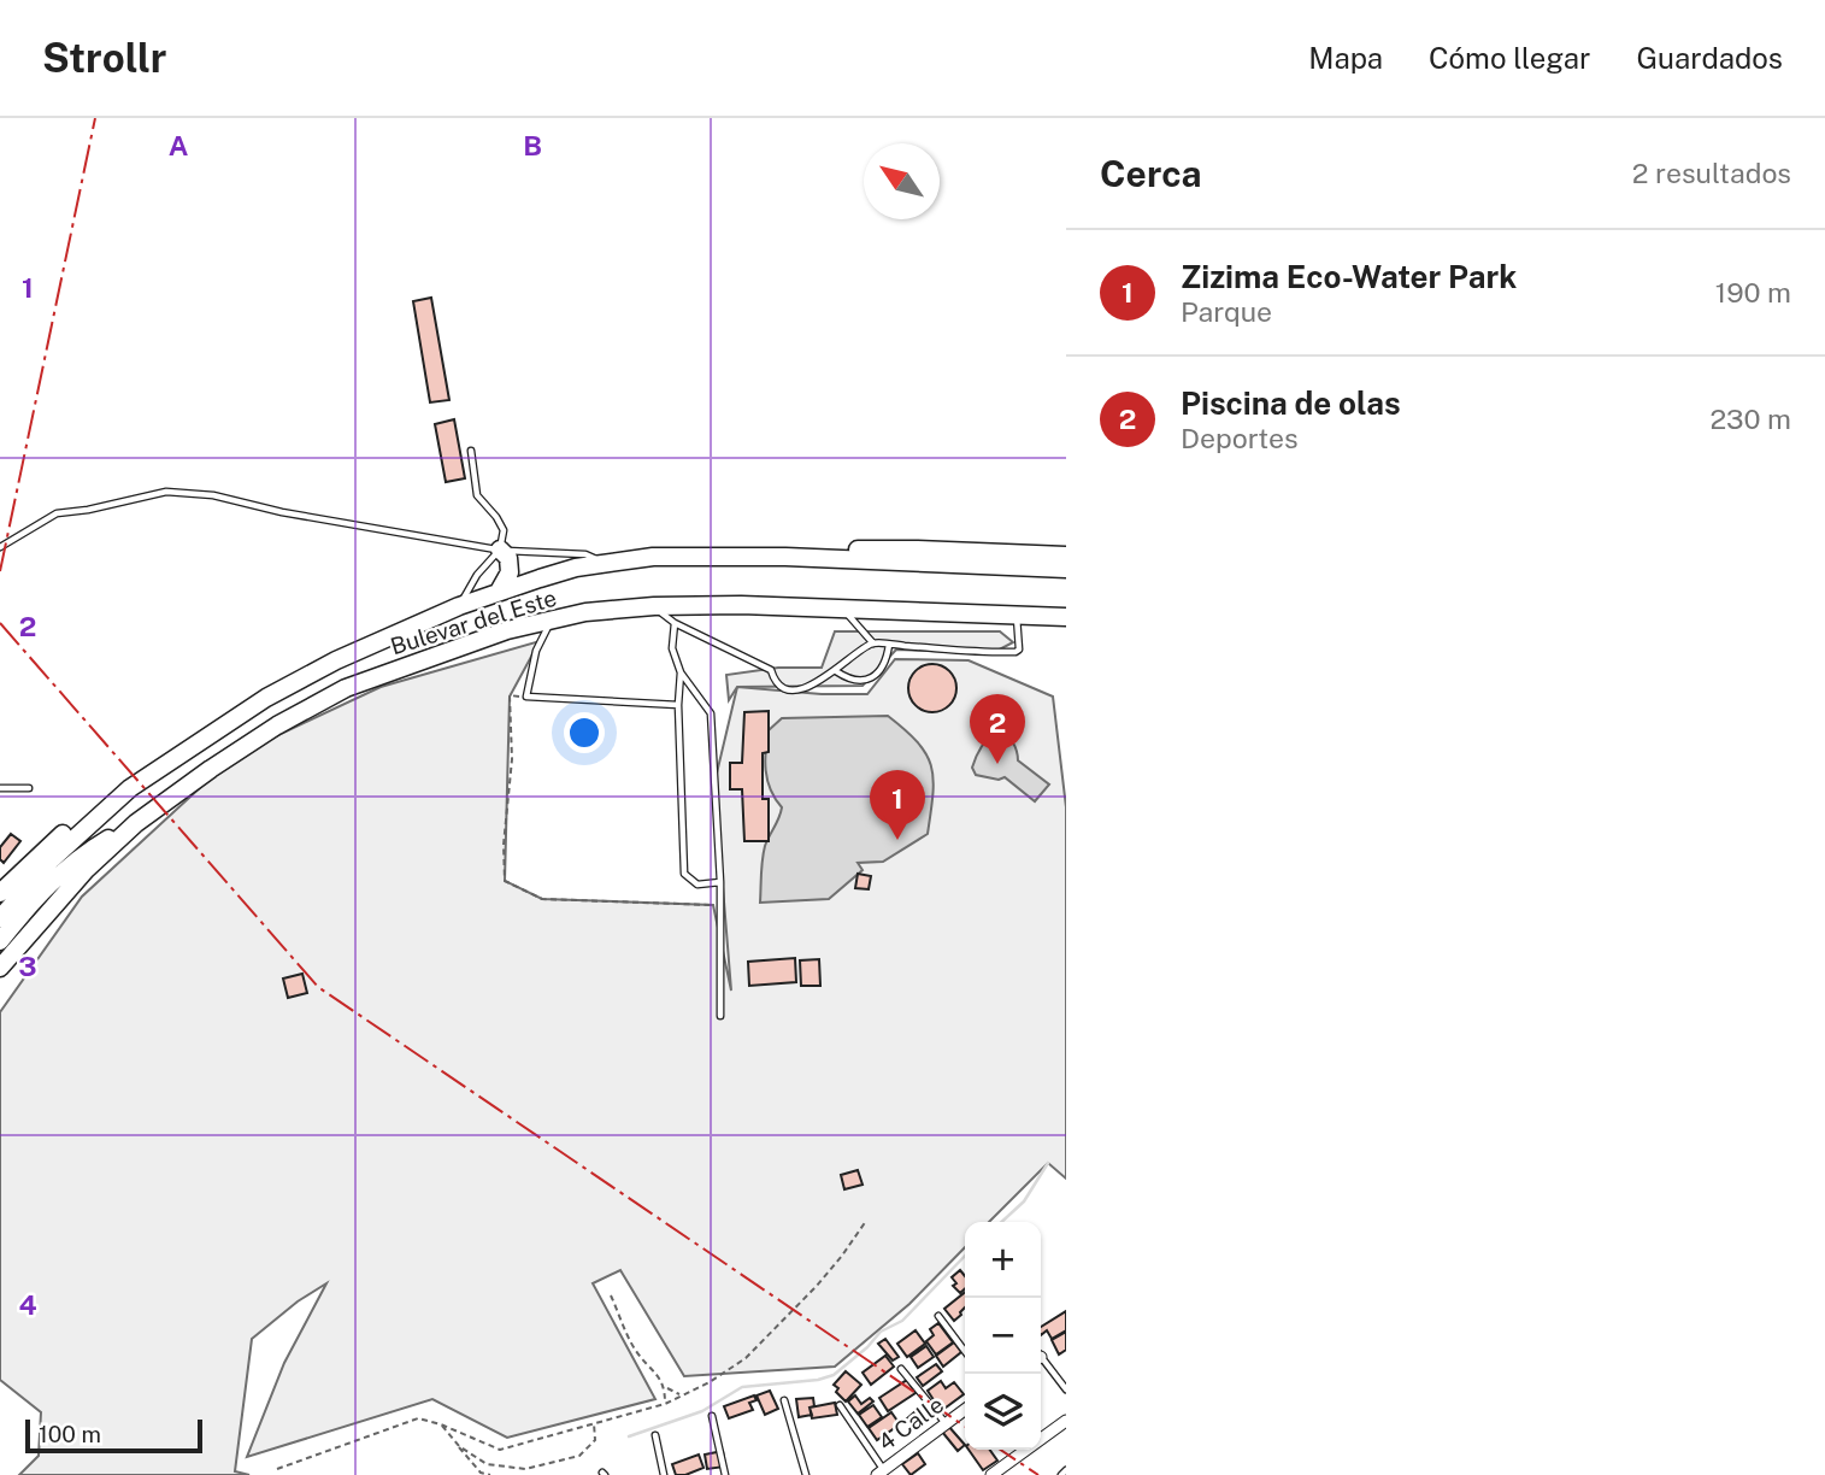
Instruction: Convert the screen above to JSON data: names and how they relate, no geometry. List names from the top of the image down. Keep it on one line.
{"streets":{"highway":["Bulevar del Este"],"street":["4 Calle"]},"scale_bar":"100 m","north":"top left","page":{"header":"Strollr","nav":["Mapa","Cómo llegar","Guardados"],"heading":["Cerca","2 resultados"],"list":[{"mark":"1","name":"Zizima Eco-Water Park","note":"Parque","value":"190 m"},{"mark":"2","name":"Piscina de olas","note":"Deportes","value":"230 m"}],"pins":["2","1"],"map_buttons":["+","−"],"scale":"100 m"},"grid":{"columns":["A","B"],"rows":["1","2","3","4"]}}
